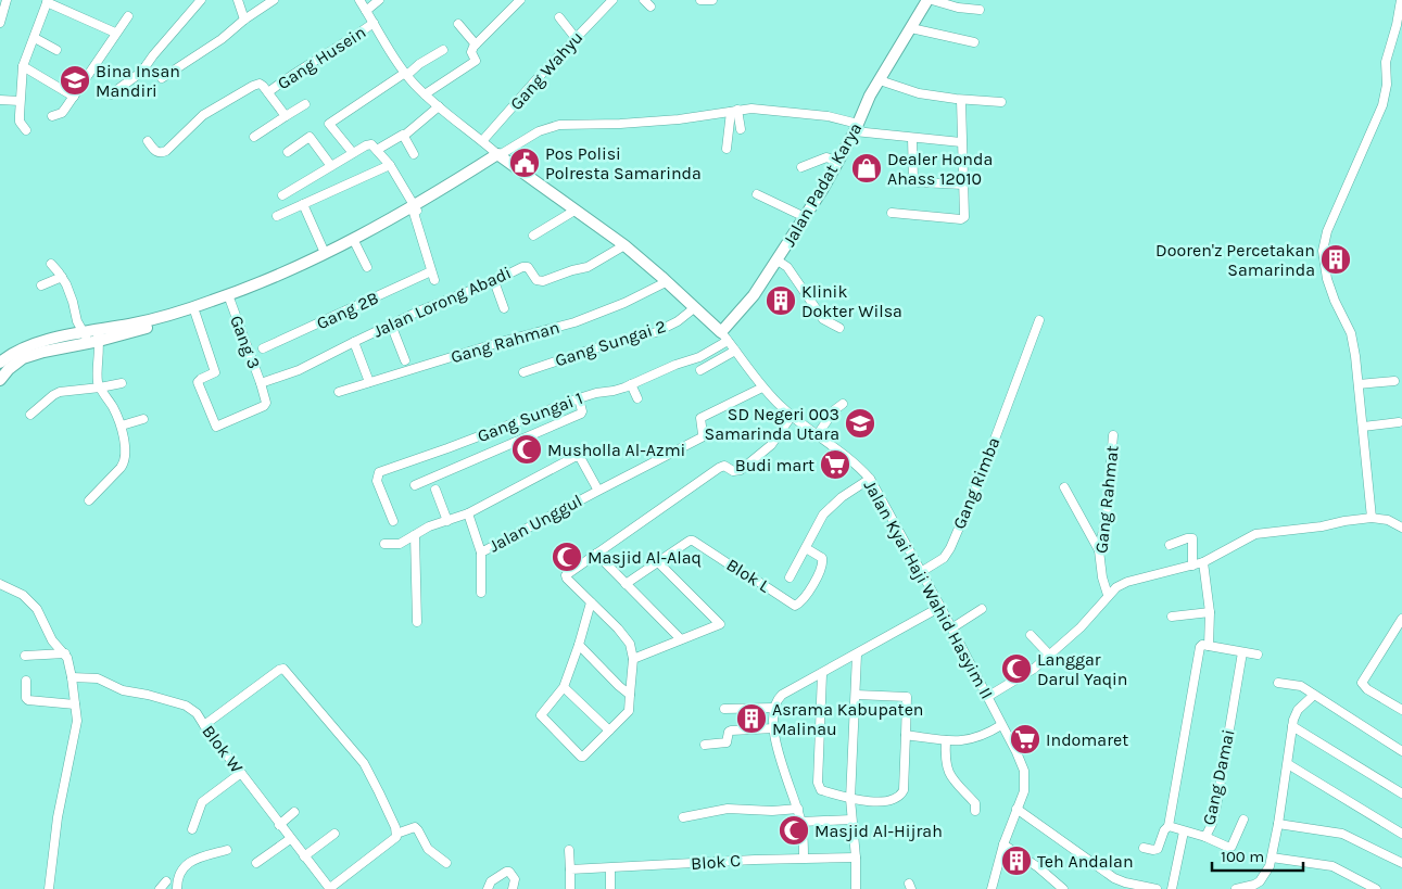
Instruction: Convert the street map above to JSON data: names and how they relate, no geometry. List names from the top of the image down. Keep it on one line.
{"streets":{"main road":["Jalan Padat Karya","Jalan Kyai Haji Wahid Hasyim II"],"street":["Gang Husein","Gang Wahyu","Jalan Lorong Abadi","Gang 2B","Gang 3","Gang Rahman","Gang Sungai 2","Gang Sungai 1","Gang Rimba","Gang Rahmat","Jalan Unggul","Blok L","Blok W","Gang Damai","Blok C"]},"crossings":[["Jalan Padat Karya","Gang Sungai 1"],["Jalan Padat Karya","Jalan Kyai Haji Wahid Hasyim II"],["Jalan Lorong Abadi","Gang Rahman"],["Jalan Lorong Abadi","Jalan Kyai Haji Wahid Hasyim II"],["Gang Rahman","Jalan Kyai Haji Wahid Hasyim II"],["Gang Sungai 2","Jalan Kyai Haji Wahid Hasyim II"],["Gang Sungai 1","Jalan Kyai Haji Wahid Hasyim II"],["Gang Rimba","Jalan Kyai Haji Wahid Hasyim II"],["Jalan Unggul","Jalan Kyai Haji Wahid Hasyim II"]],"places":{"school or university":["Bina Insan Mandiri","SD Negeri 003 Samarinda Utara"],"public building":["Pos Polisi Polresta Samarinda"],"shop":["Dealer Honda Ahass 12010"],"building":["Dooren'z Percetakan Samarinda","Klinik Dokter Wilsa","Asrama Kabupaten Malinau","Teh Andalan"],"mosque":["Musholla Al-Azmi","Masjid Al-Alaq","Langgar Darul Yaqin","Masjid Al-Hijrah"],"supermarket":["Budi mart","Indomaret"]},"scale_bar":"100 m"}
